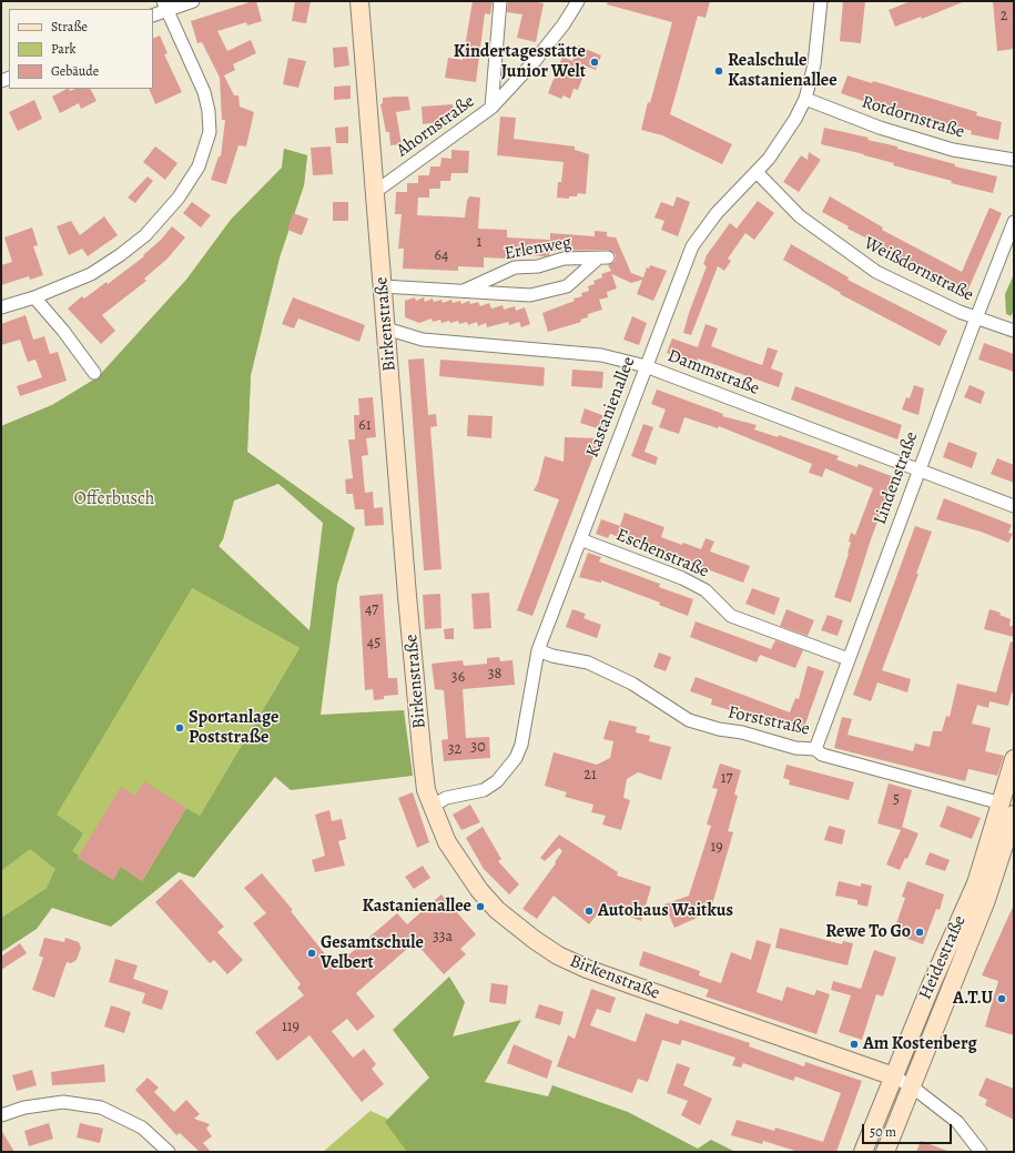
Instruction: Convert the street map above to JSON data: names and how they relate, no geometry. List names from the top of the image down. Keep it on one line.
{"streets":{"street":["Rotdornstraße","Ahornstraße","Erlenweg","Weißdornstraße","Birkenstraße","Dammstraße","Kastanienallee","Lindenstraße","Eschenstraße","Forststraße","Heidestraße"]},"crossings":[["Rotdornstraße","Kastanienallee"],["Ahornstraße","Birkenstraße"],["Erlenweg","Birkenstraße"],["Weißdornstraße","Kastanienallee"],["Weißdornstraße","Lindenstraße"],["Birkenstraße","Dammstraße"],["Birkenstraße","Kastanienallee"],["Birkenstraße","Heidestraße"],["Dammstraße","Kastanienallee"],["Dammstraße","Lindenstraße"],["Kastanienallee","Eschenstraße"],["Kastanienallee","Forststraße"],["Lindenstraße","Eschenstraße"],["Lindenstraße","Forststraße"],["Forststraße","Heidestraße"]],"parks":["Offerbusch"],"places":["Kindertagesstätte Junior Welt","Realschule Kastanienallee","Sportanlage Poststraße","Kastanienallee","Autohaus Waitkus","Rewe To Go","Gesamtschule Velbert","A.T.U","Am Kostenberg"],"house_numbers":["2","1","64","61","47","45","38","36","30","32","21","17","5","19","33a","119"],"legend":["Straße","Park","Gebäude"],"scale_bar":"50 m"}
